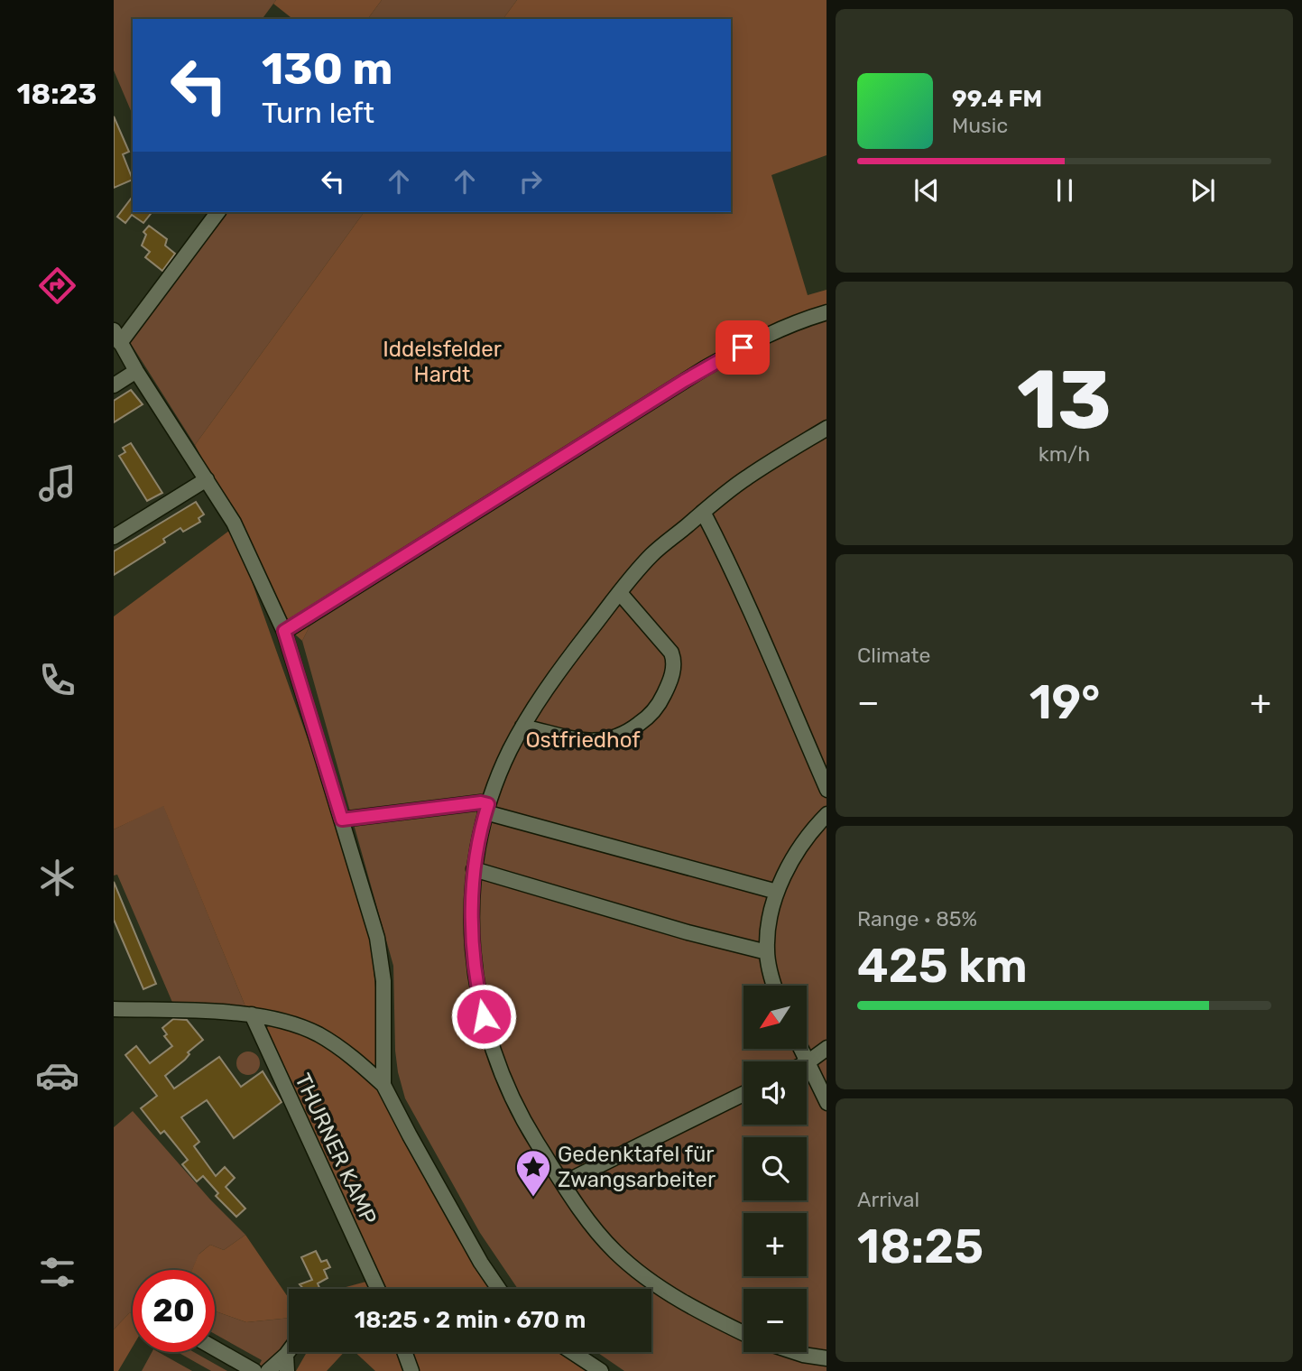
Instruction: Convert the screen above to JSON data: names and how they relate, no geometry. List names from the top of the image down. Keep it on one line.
{"streets":{"street":["THURNER KAMP"]},"parks":["Iddelsfelder Hardt","Ostfriedhof"],"places":{"place":["Gedenktafel für Zwangsarbeiter"]},"north":"bottom left","page":{"tabs":"18:23","turn":["130 m","Turn left"],"song":["99.4 FM","Music"],"tile":[["13","km/h"],"Climate",["Range · 85%","425 km"],["Arrival","18:25"]],"heat":["−","19°","+"],"map_buttons":["+","−"],"limit":"20","trip":"18:25 · 2 min · 670 m"}}
